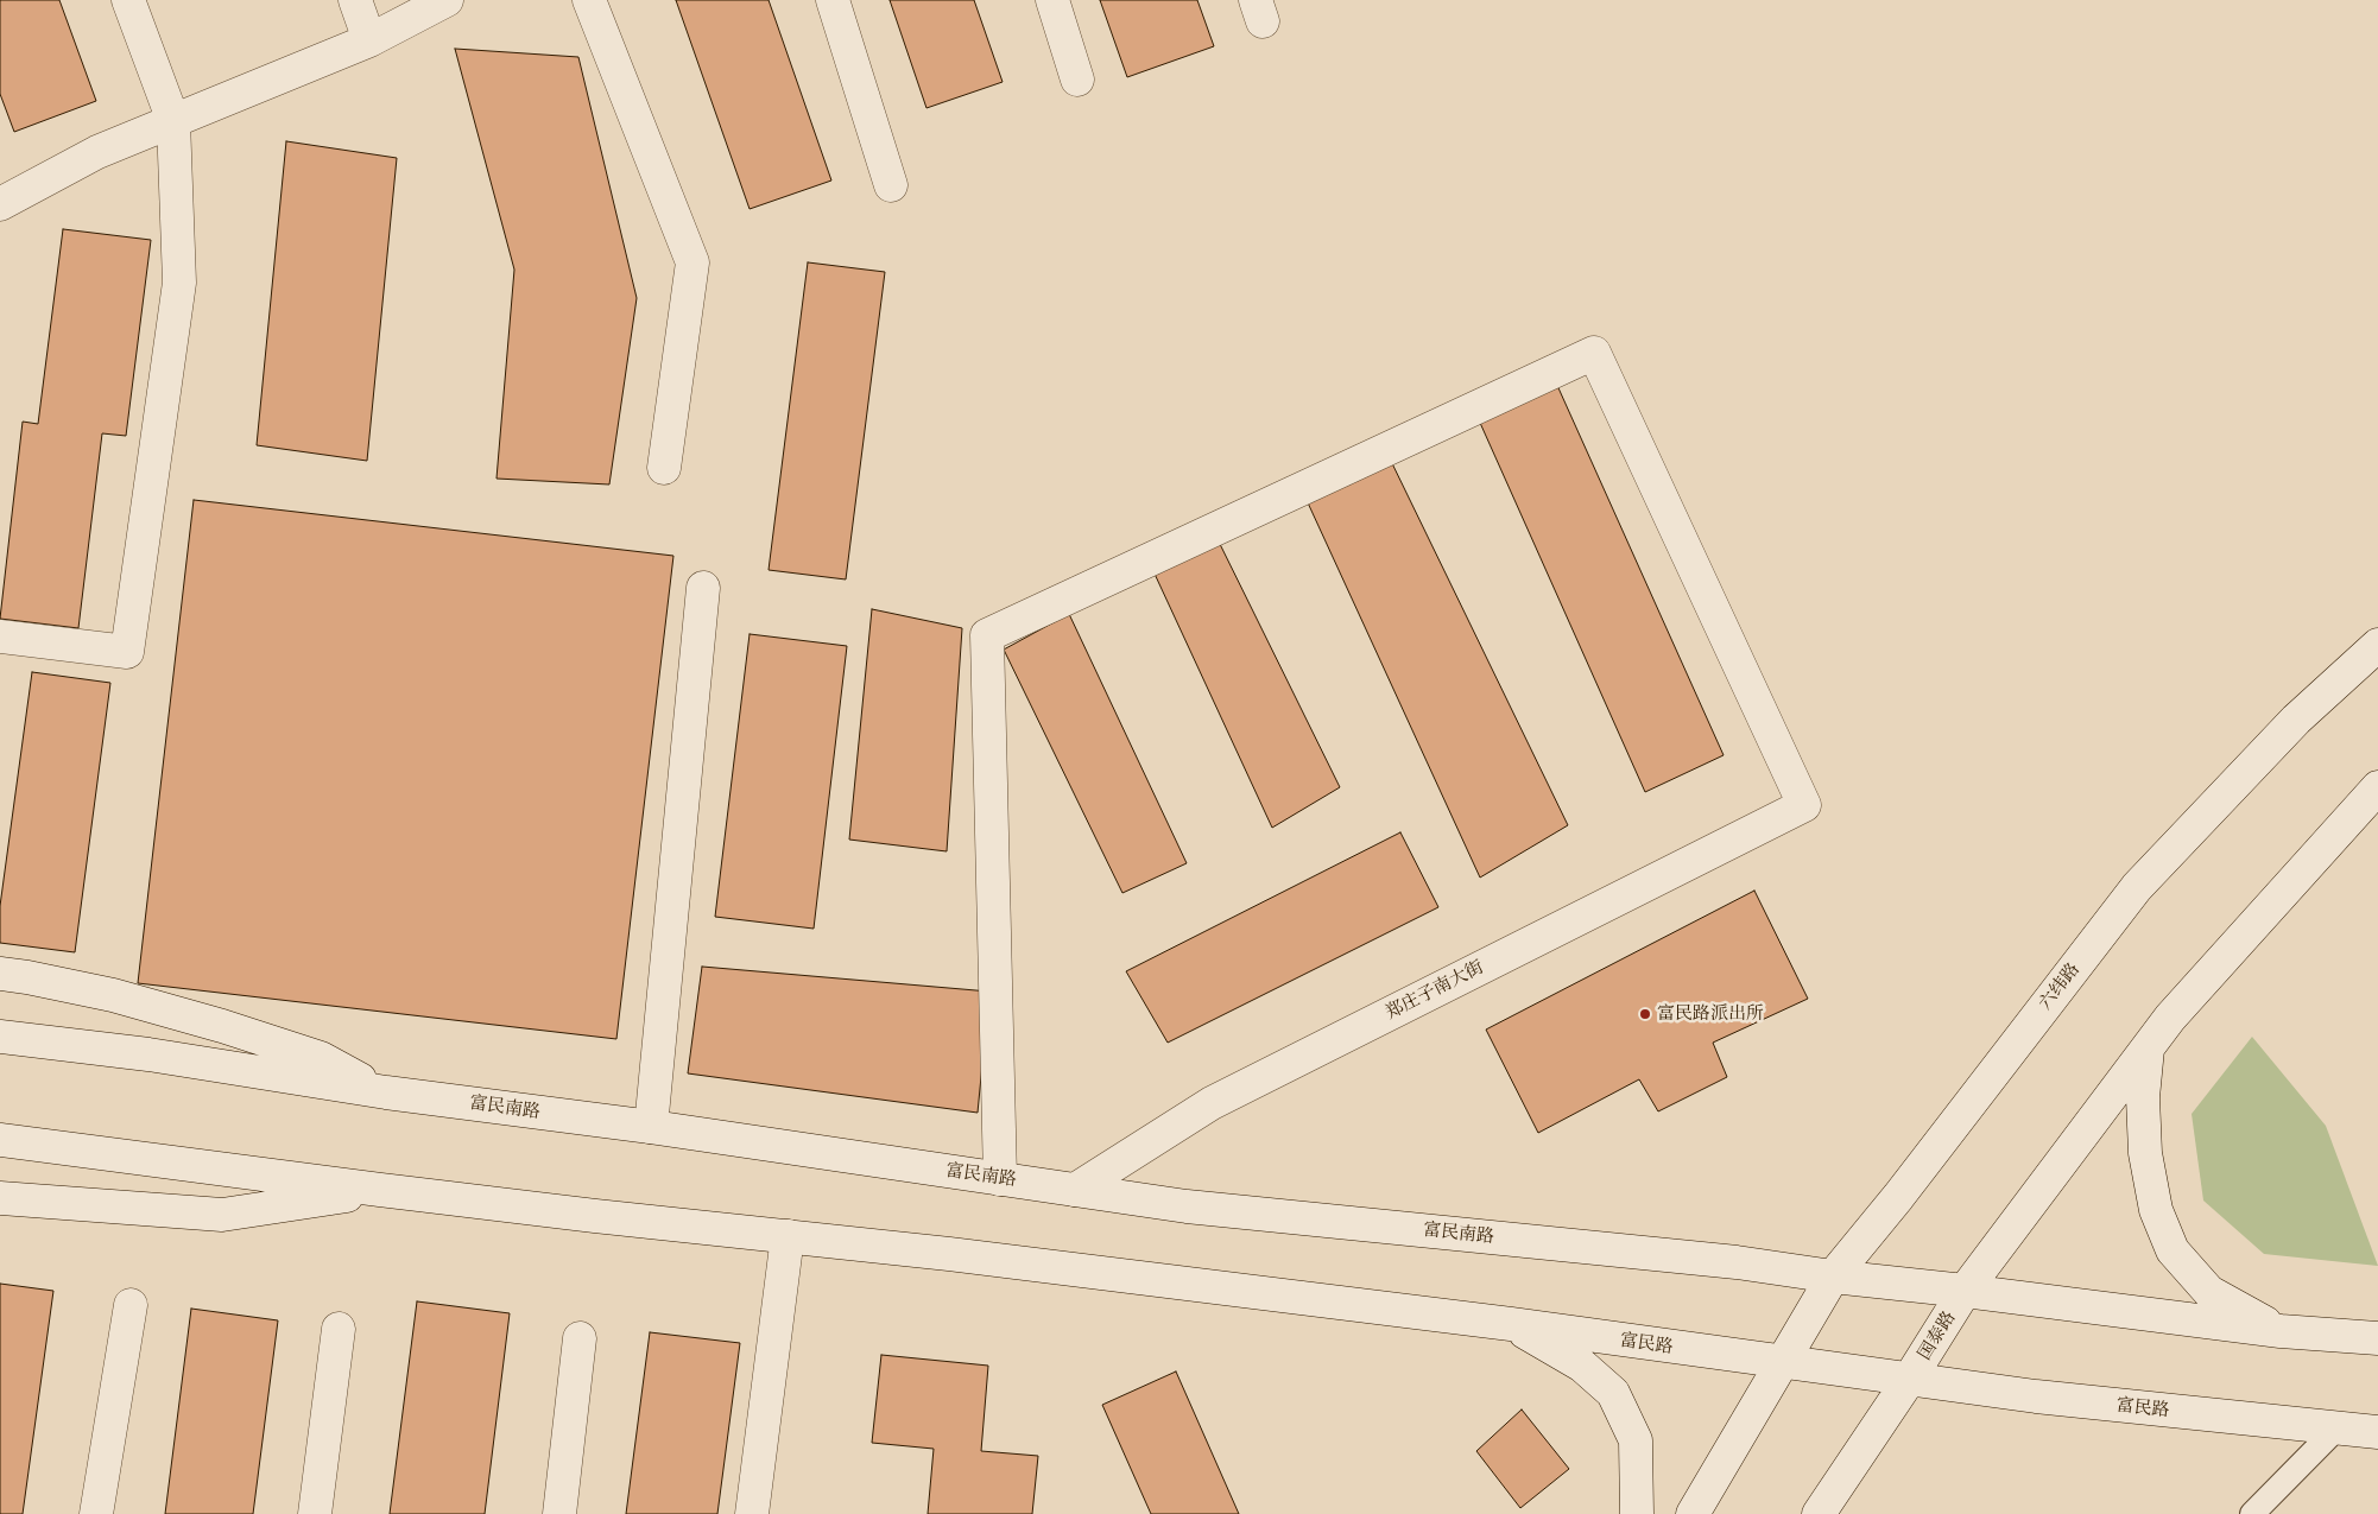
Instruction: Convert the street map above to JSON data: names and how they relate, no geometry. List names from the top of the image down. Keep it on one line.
{"streets":{"main road":["六纬路","郑庄子南大街","富民南路","国泰路","富民路"]},"crossings":[["六纬路","富民南路"],["六纬路","富民路"],["郑庄子南大街","富民南路"],["富民南路","国泰路"],["国泰路","富民路"]],"places":["富民路派出所"]}
